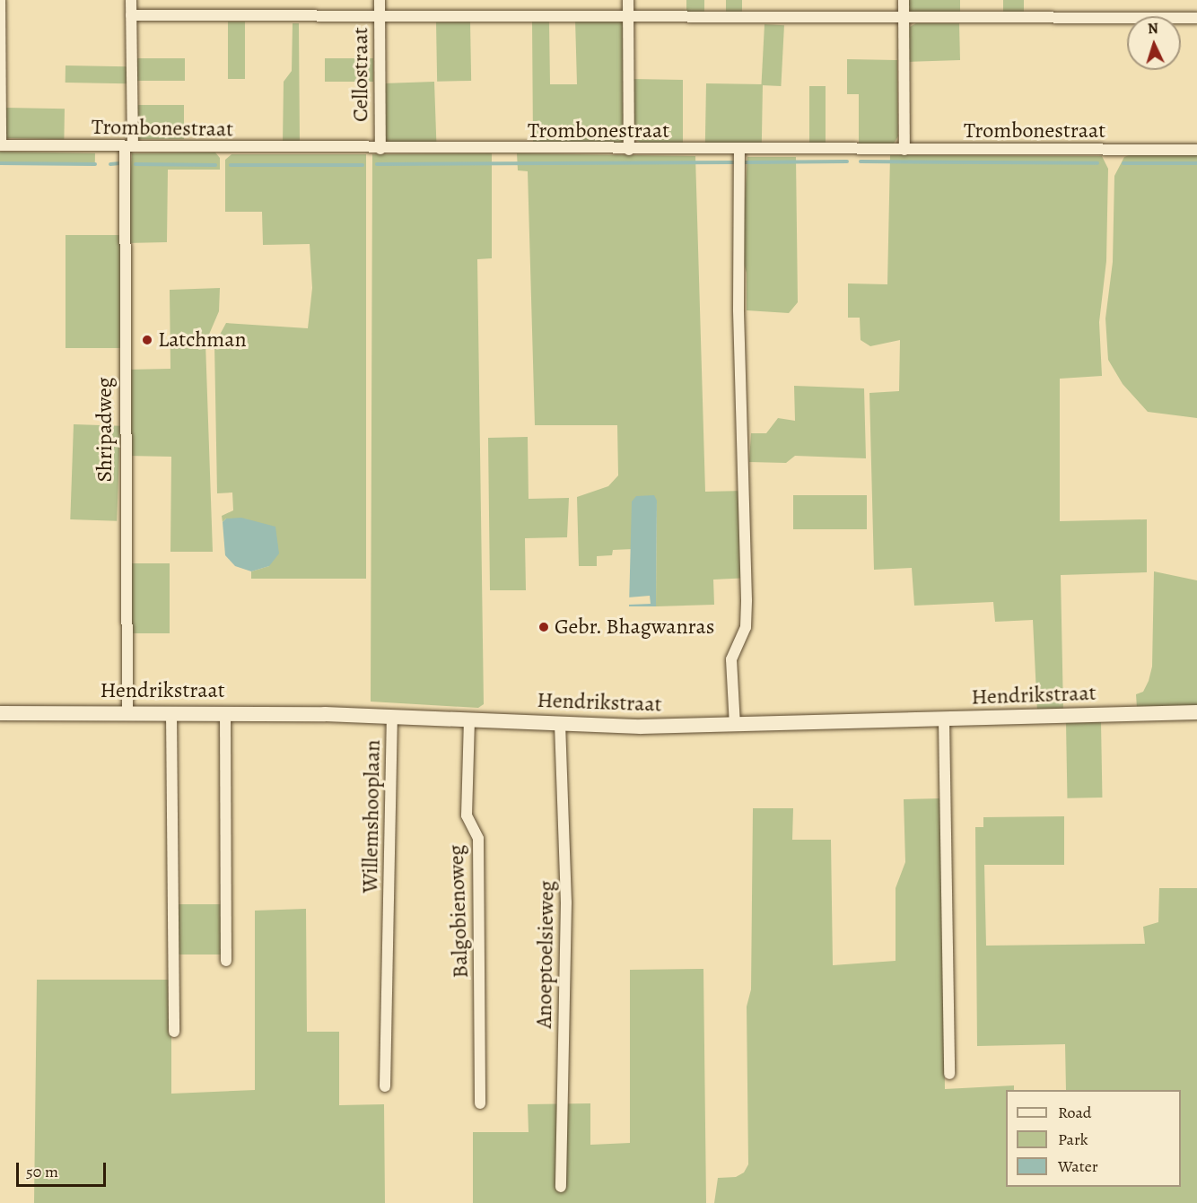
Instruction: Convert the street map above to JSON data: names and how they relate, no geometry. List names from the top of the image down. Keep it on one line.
{"streets":{"street":["Cellostraat","Trombonestraat","Shripadweg","Hendrikstraat","Willemshooplaan","Balgobienoweg","Anoeptoelsieweg"]},"crossings":[["Cellostraat","Trombonestraat"],["Trombonestraat","Shripadweg"],["Shripadweg","Hendrikstraat"],["Hendrikstraat","Willemshooplaan"],["Hendrikstraat","Balgobienoweg"],["Hendrikstraat","Anoeptoelsieweg"]],"places":["Latchman","Gebr. Bhagwanras"],"legend":["Road","Park","Water"],"scale_bar":"50 m","north":"top"}
